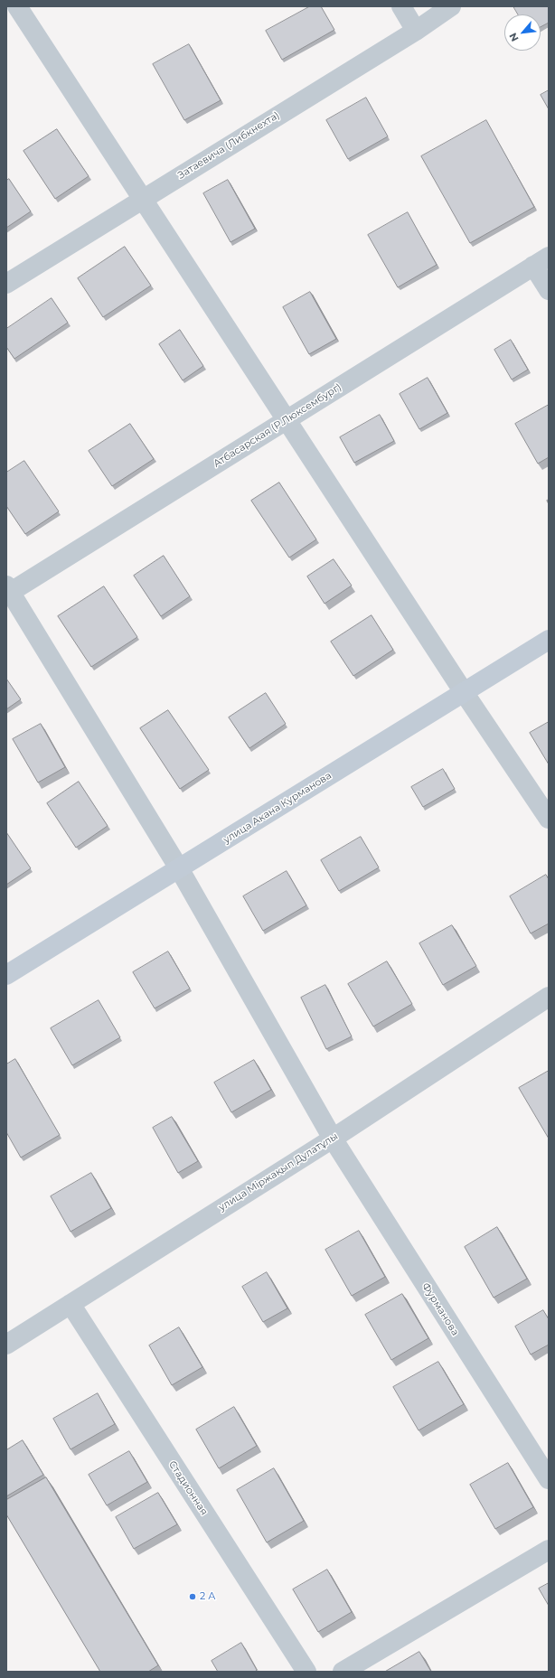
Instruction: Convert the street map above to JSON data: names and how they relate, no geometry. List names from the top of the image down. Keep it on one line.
{"streets":{"main road":["улица Акана Курманова"],"street":["Затаевича (Либкнехта)","Атбасарская (Р.Люксембург)","улица Міржақып Дулатұлы","Фурманова","Стадионная"]},"crossings":[["Атбасарская (Р.Люксембург)","Фурманова"],["улица Акана Курманова","Фурманова"],["улица Міржақып Дулатұлы","Фурманова"],["улица Міржақып Дулатұлы","Стадионная"]],"places":["2 А"],"north":"bottom left"}
